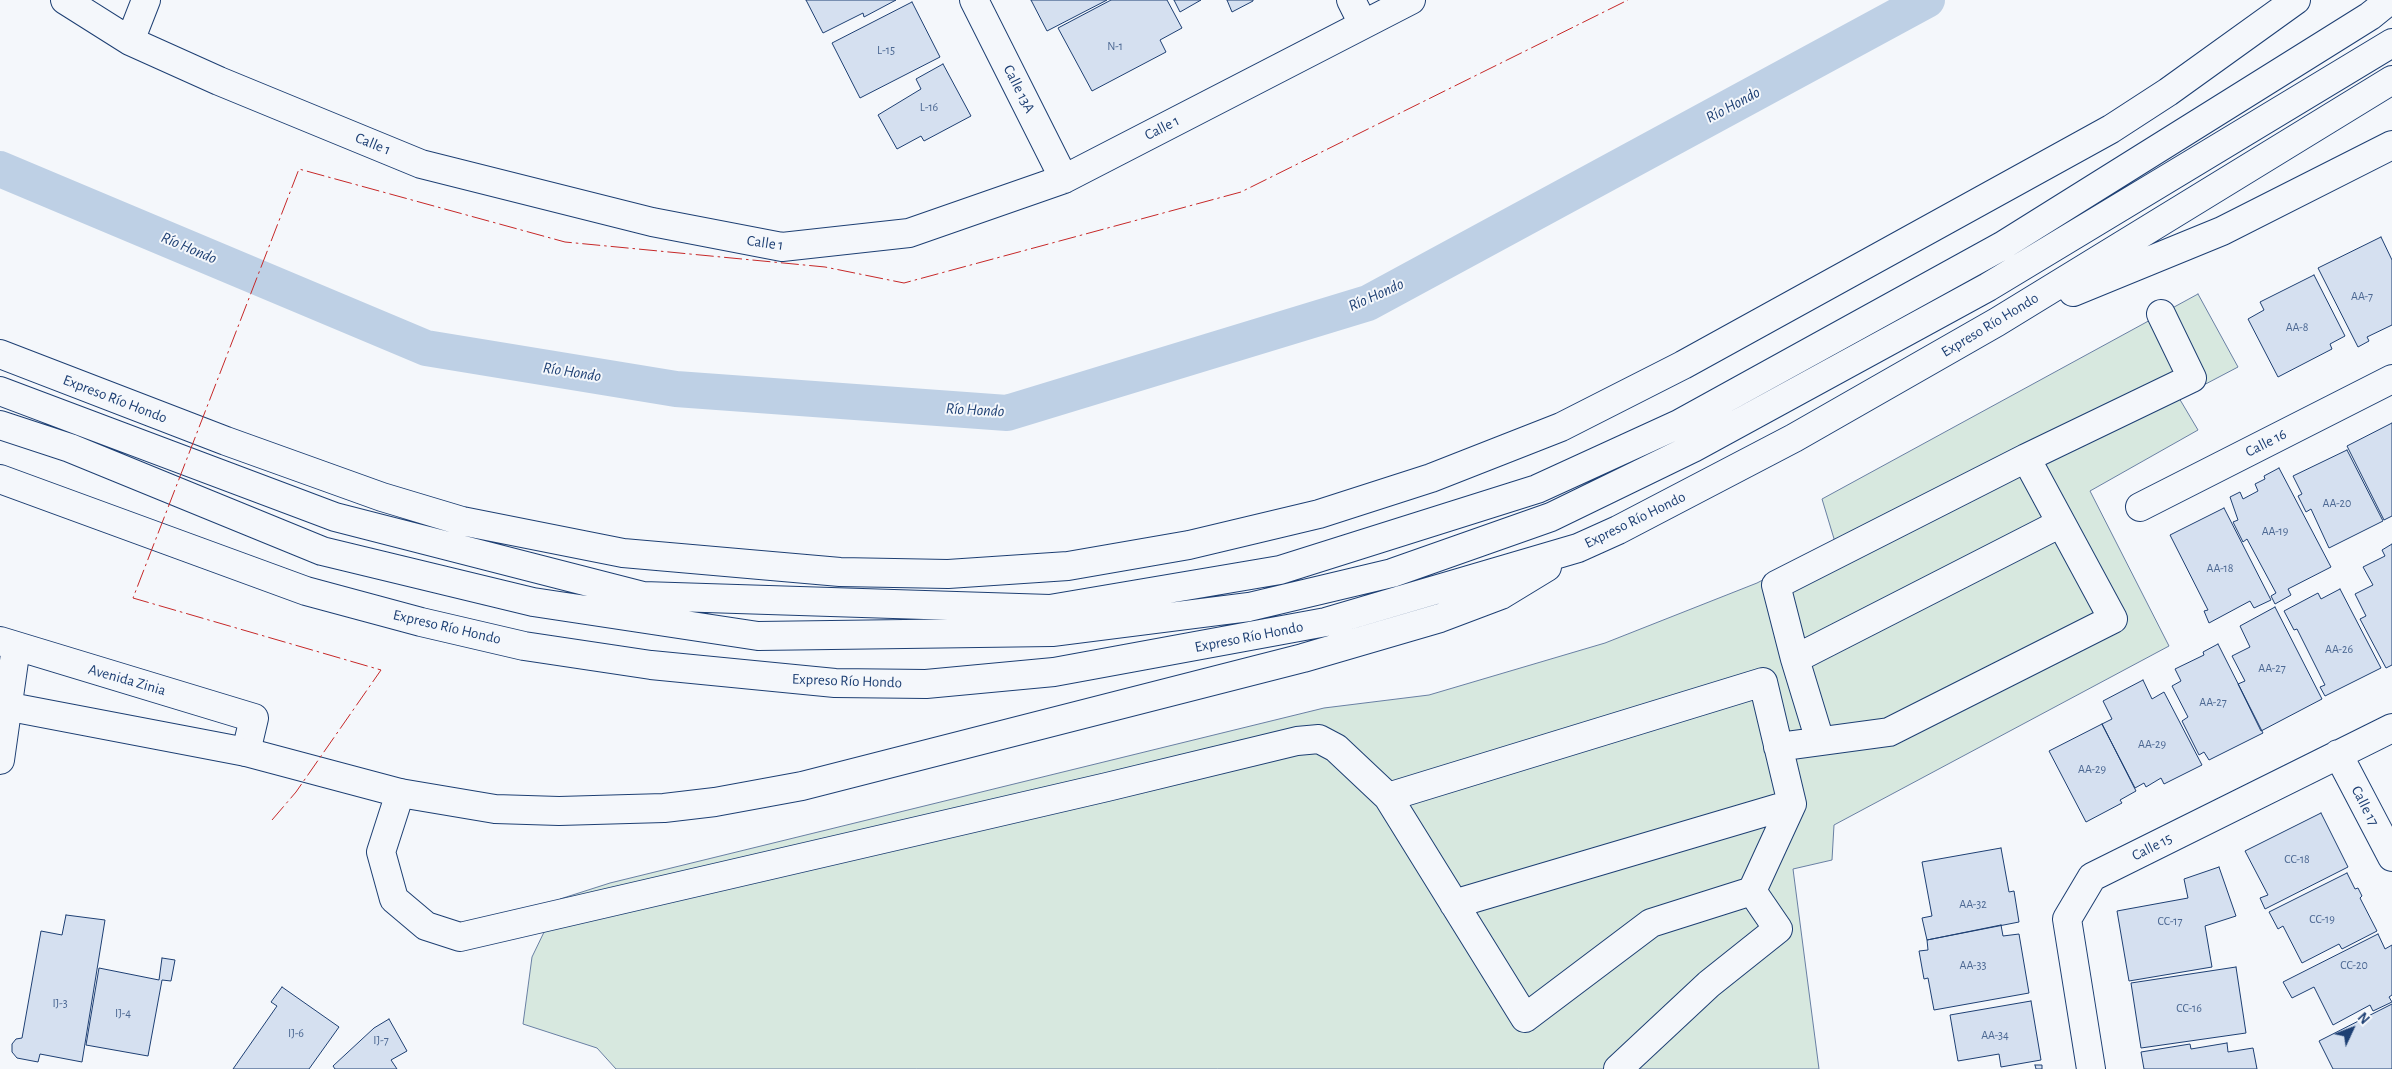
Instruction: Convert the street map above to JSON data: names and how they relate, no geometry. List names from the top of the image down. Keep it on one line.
{"streets":{"main road":["Calle 13A","Calle 1","Expreso Río Hondo","Calle 16","Avenida Zinia","Calle 17","Calle 15"]},"crossings":[["Calle 13A","Calle 1"],["Calle 17","Calle 15"]],"water":["Río Hondo"],"house_numbers":["N-1","L-15","L-16","AA-7","AA-8","AA-20","AA-19","AA-18","AA-26","AA-27","AA-27","AA-29","AA-29","CC-18","AA-32","CC-19","CC-17","AA-33","CC-20","IJ-3","CC-16","IJ-4","IJ-6","AA-34","IJ-7"],"north":"top right"}
